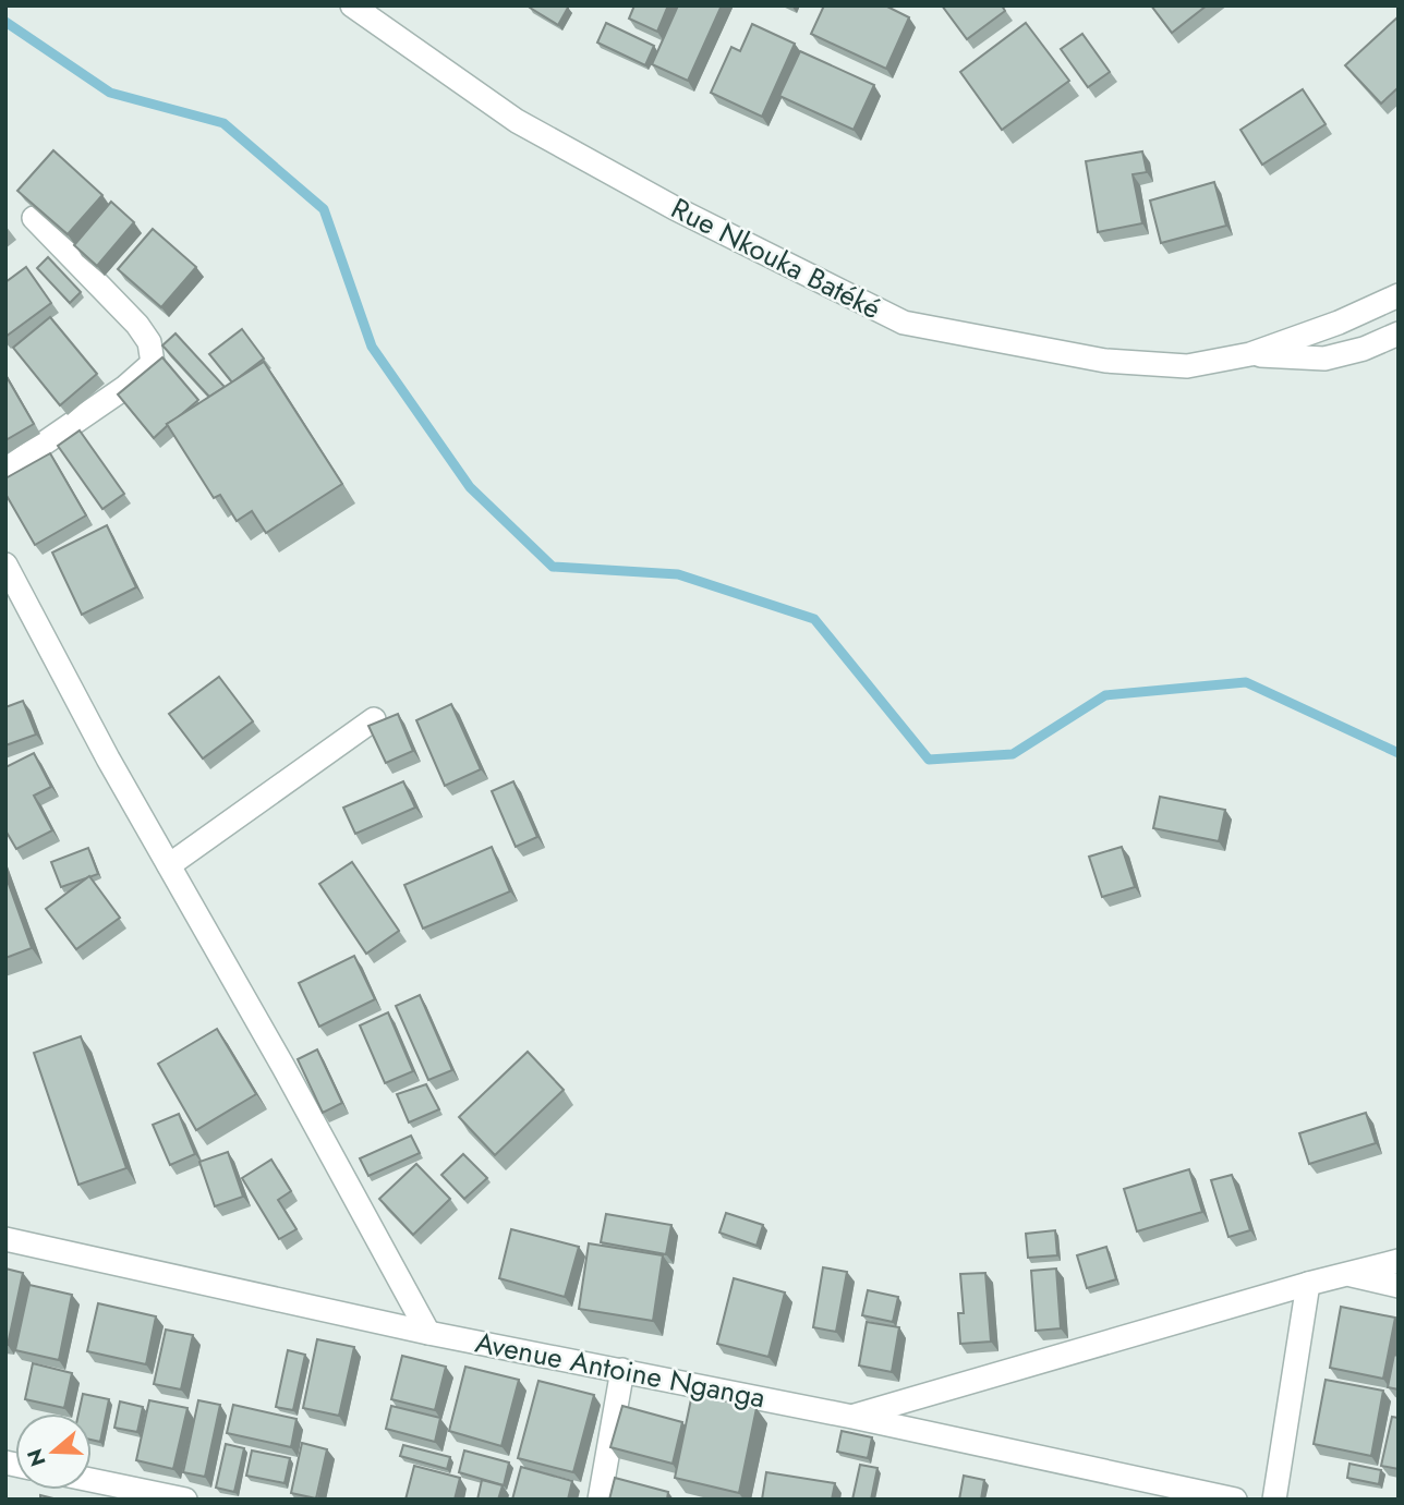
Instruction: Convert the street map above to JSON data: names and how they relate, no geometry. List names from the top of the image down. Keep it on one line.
{"streets":{"street":["Rue Nkouka Batéké","Avenue Antoine Nganga"]},"north":"left"}
